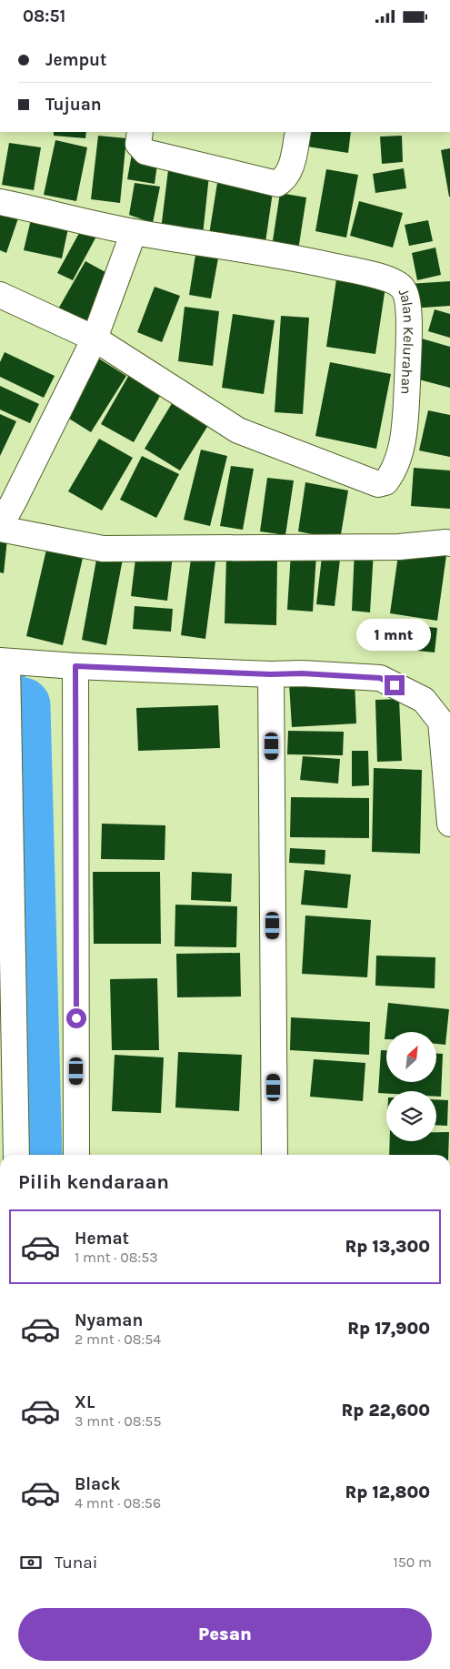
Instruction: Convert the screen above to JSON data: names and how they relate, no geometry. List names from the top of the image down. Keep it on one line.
{"streets":{"street":["Jalan Kelurahan"]},"north":"top right","page":{"status":"08:51","banner":["Jemput","Tujuan"],"bubble":"1 mnt","heading":"Pilih kendaraan","list":[{"name":"Hemat","note":"1 mnt · 08:53","value":"Rp 13,300"},{"name":"Nyaman","note":"2 mnt · 08:54","value":"Rp 17,900"},{"name":"XL","note":"3 mnt · 08:55","value":"Rp 22,600"},{"name":"Black","note":"4 mnt · 08:56","value":"Rp 12,800"}],"pay":["Tunai","150 m"],"buttons":"Pesan"}}
